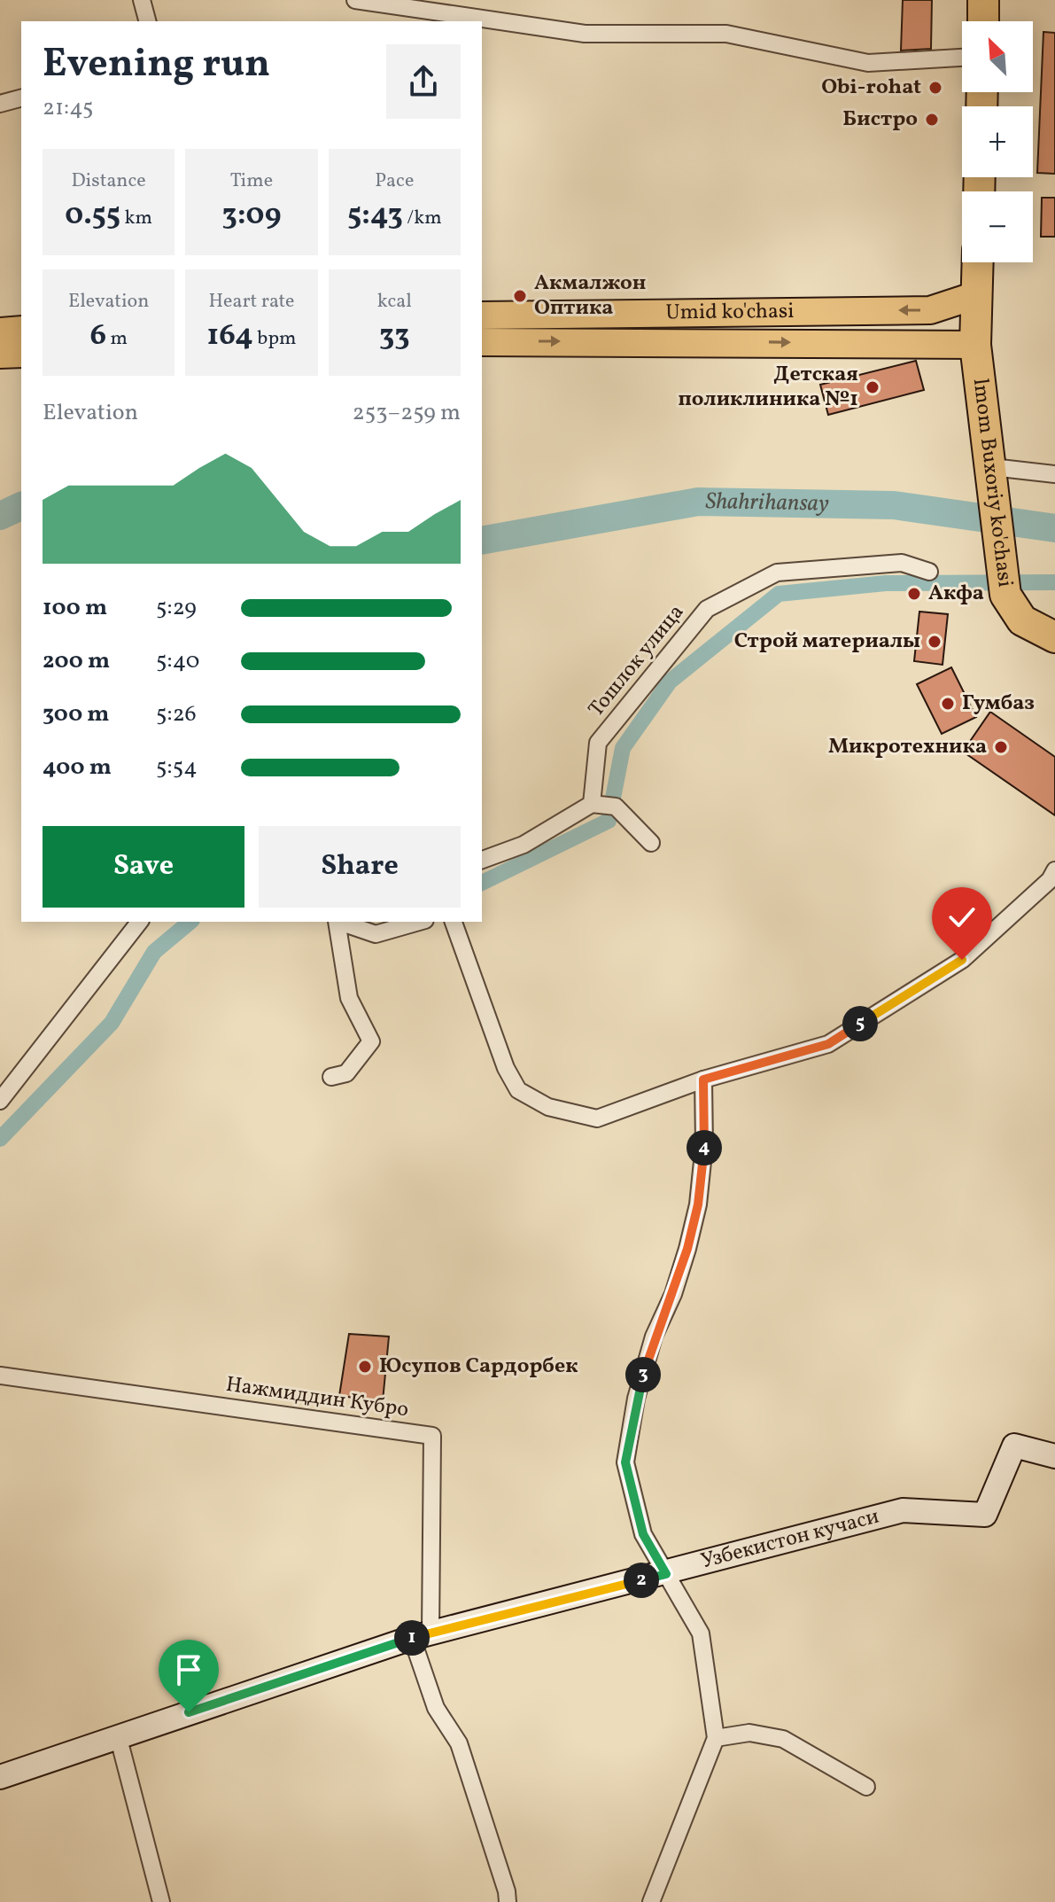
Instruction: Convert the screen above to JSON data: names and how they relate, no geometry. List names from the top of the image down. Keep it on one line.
{"streets":{"highway":["lmom Buxoriy ko'chasi"],"main road":["Umid ko'chasi"],"street":["Тошлок улица","Нажмиддин Кубро","Узбекистон кучаси"]},"crossings":[["Umid ko'chasi","lmom Buxoriy ko'chasi"],["Нажмиддин Кубро","Узбекистон кучаси"]],"water":["Shahrihansay"],"places":["Obi-rohat","Бистро","Акмалжон Оптика","Детская поликлиника №1","Акфа","Строй материалы","Гумбаз","Микротехника","Юсупов Сардорбек"],"north":"top left","page":{"map_buttons":["+","−"],"heading":["Evening run","21:45"],"stats":[["Distance","0.55 km"],["Time","3:09"],["Pace","5:43 /km"],["Elevation","6 m"],["Heart rate","164 bpm"],["kcal","33"]],"chart":["Elevation","253–259 m"],"list":[{"name":"100 m","note":"5:29"},{"name":"200 m","note":"5:40"},{"name":"300 m","note":"5:26"},{"name":"400 m","note":"5:54"}],"buttons":["Save","Share"],"pins":["5","4","3","2","1"]}}
